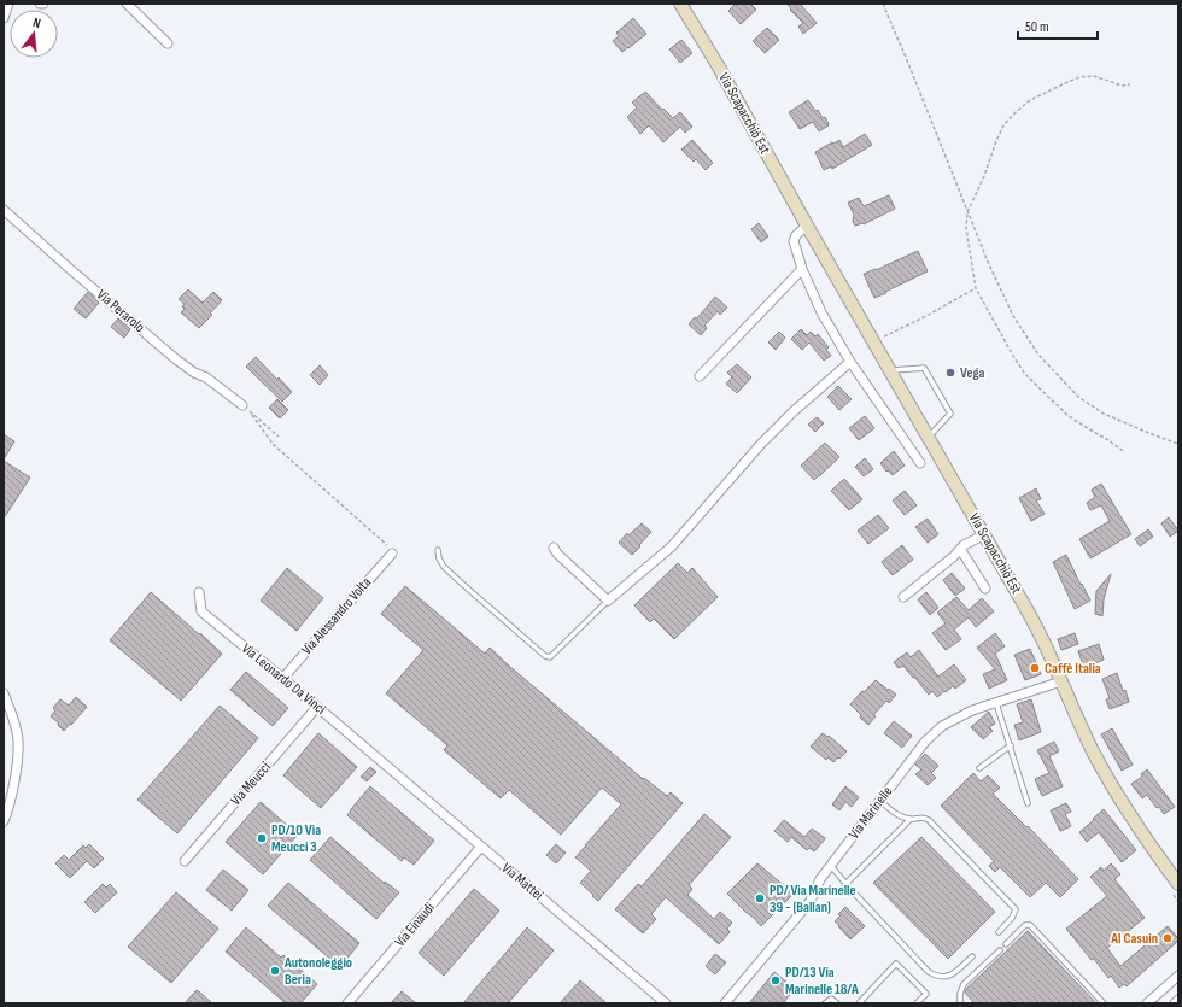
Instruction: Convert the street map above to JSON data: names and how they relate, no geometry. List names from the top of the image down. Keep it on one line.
{"streets":{"main road":["Via Scapacchiò Est"],"street":["Via Perarolo","Via Alessandro Volta","Via Leonardo Da Vinci","Via Meucci","Via Marinelle","Via Mattei","Via Einaudi"]},"crossings":[["Via Scapacchiò Est","Via Marinelle"],["Via Alessandro Volta","Via Leonardo Da Vinci"],["Via Leonardo Da Vinci","Via Meucci"],["Via Leonardo Da Vinci","Via Mattei"],["Via Mattei","Via Einaudi"]],"places":["Vega","Caffè Italia","PD/10 Via Meucci 3","PD/ Via Marinelle 39 - (Ballan)","Al Casuin","Autonoleggio Beria","PD/13 Via Marinelle 18/A"],"scale_bar":"50 m","north":"top"}
